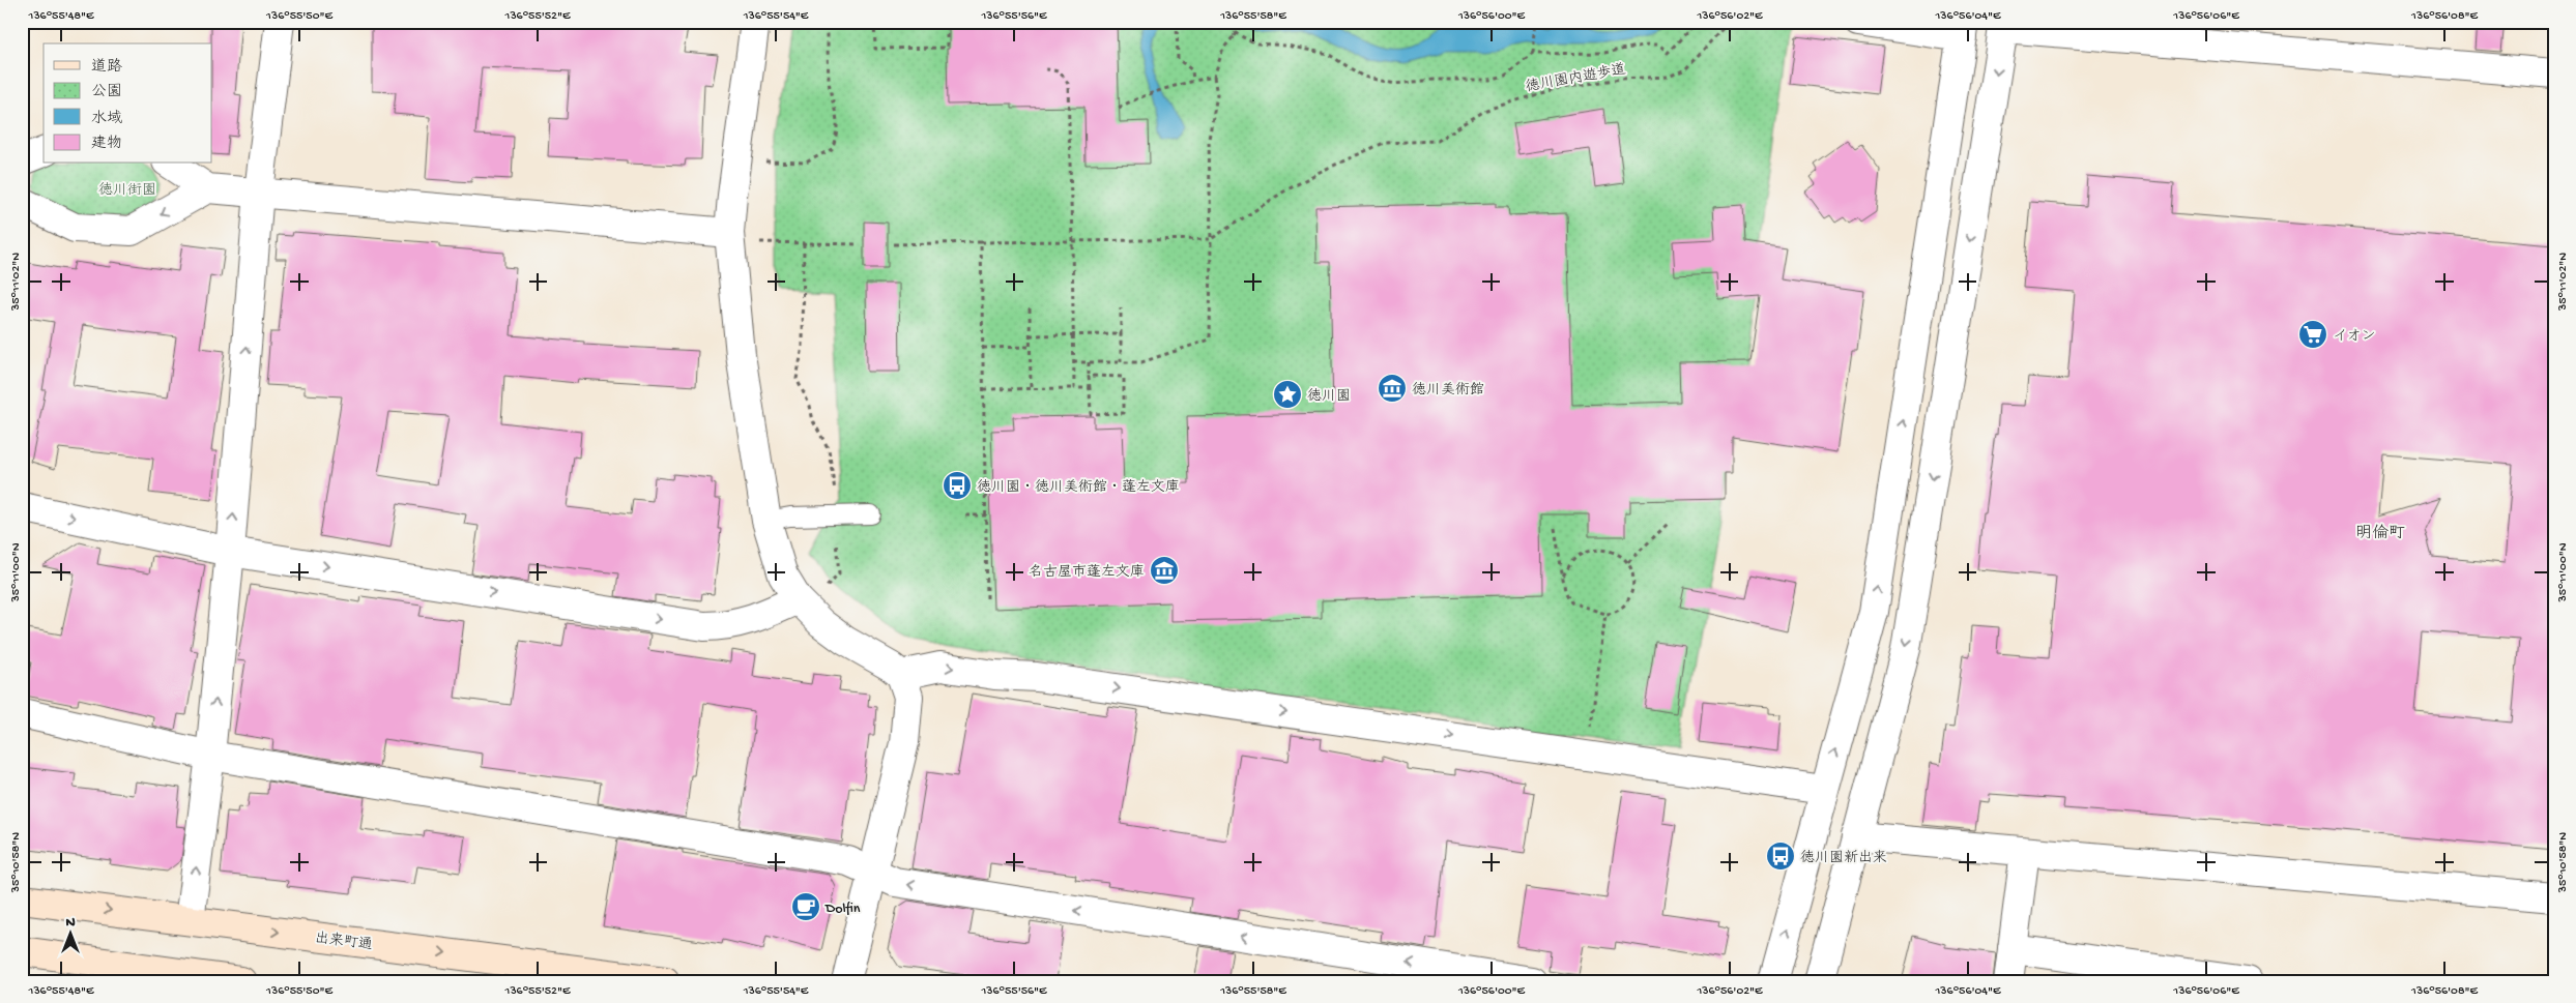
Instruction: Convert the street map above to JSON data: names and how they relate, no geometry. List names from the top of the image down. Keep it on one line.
{"streets":{"main road":["出来町通"],"path":["徳川園内遊歩道"]},"districts":["明倫町"],"parks":["徳川街園"],"places":{"supermarket":["イオン"],"museum":["徳川美術館","名古屋市蓬左文庫"],"place":["徳川園"],"bus stop":["徳川園・徳川美術館・蓬左文庫","徳川園新出来"],"cafe":["Dolfin"]},"legend":["道路","公園","水域","建物"],"north":"top","coordinates":["136°55'48\"E","136°55'50\"E","136°55'52\"E","136°55'54\"E","136°55'56\"E","136°55'58\"E","136°56'00\"E","136°56'02\"E","136°56'04\"E","136°56'06\"E","136°56'08\"E","35°11'02\"N","35°11'00\"N","35°10'58\"N"]}
